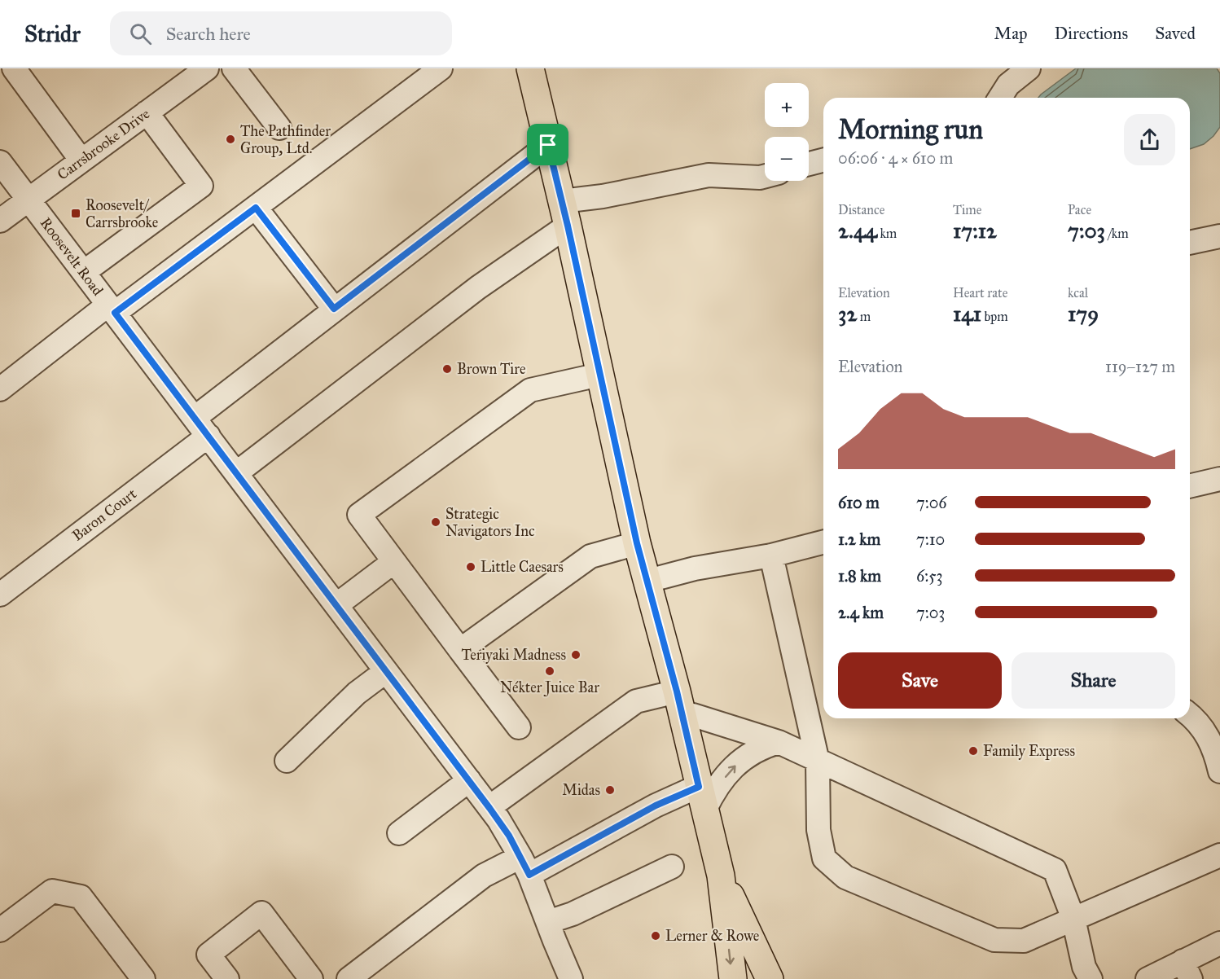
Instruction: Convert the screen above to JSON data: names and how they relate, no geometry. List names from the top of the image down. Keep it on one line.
{"streets":{"street":["Carrsbrooke Drive","Roosevelt Road","Baron Court"]},"crossings":[["Carrsbrooke Drive","Roosevelt Road"],["Roosevelt Road","Baron Court"]],"places":{"other":["The Pathfinder Group, Ltd.","Brown Tire","Strategic Navigators Inc","Little Caesars","Teriyaki Madness","Nékter Juice Bar","Family Express","Midas","Lerner & Rowe"],"transit":["Roosevelt/ Carrsbrooke"]},"page":{"header":"Stridr","search":"Search here","nav":["Map","Directions","Saved"],"map_buttons":["+","−"],"heading":["Morning run","06:06 · 4 × 610 m"],"stats":[["Distance","2.44 km"],["Time","17:12"],["Pace","7:03 /km"],["Elevation","32 m"],["Heart rate","141 bpm"],["kcal","179"]],"chart":["Elevation","119–127 m"],"list":[{"name":"610 m","note":"7:06"},{"name":"1.2 km","note":"7:10"},{"name":"1.8 km","note":"6:53"},{"name":"2.4 km","note":"7:03"}],"buttons":["Save","Share"]}}
